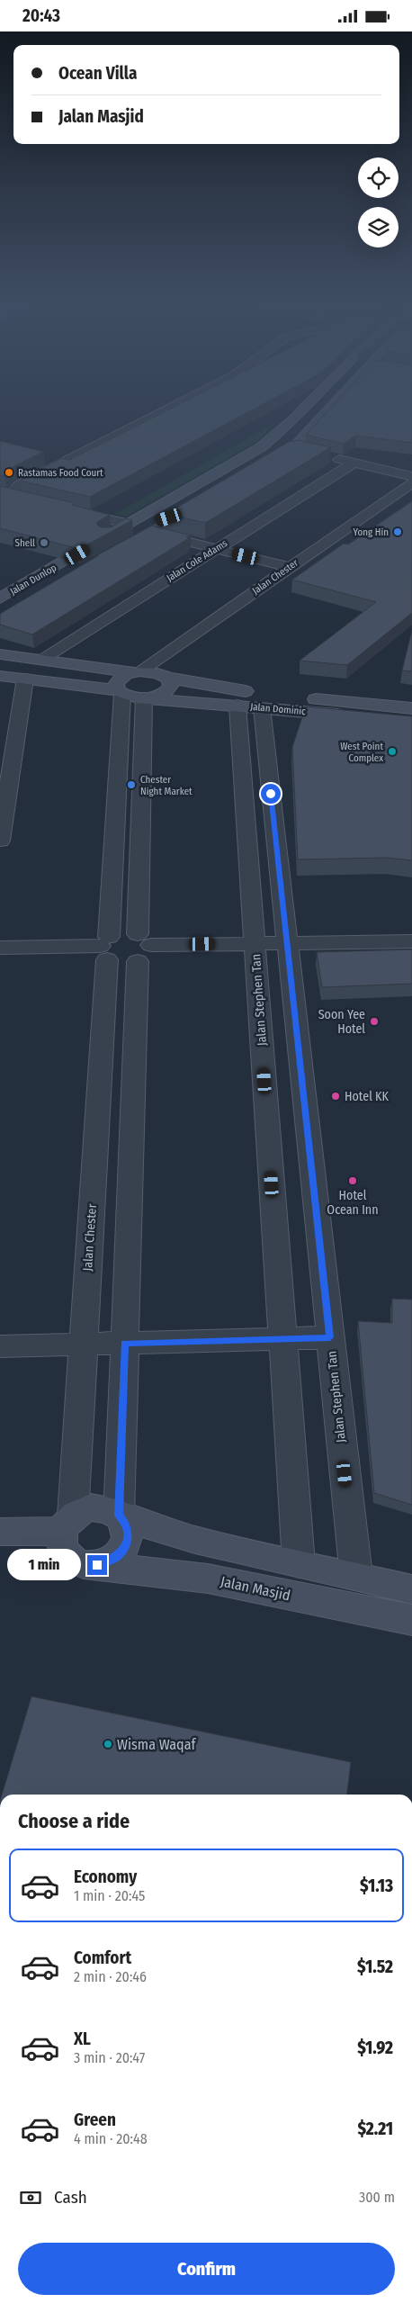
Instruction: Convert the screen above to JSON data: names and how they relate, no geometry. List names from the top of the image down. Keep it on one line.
{"streets":{"main road":["Jalan Dunlop","Jalan Dominic","Jalan Masjid"],"street":["Jalan Cole Adams","Jalan Chester","Jalan Stephen Tan"]},"crossings":[["Jalan Chester","Jalan Dominic"],["Jalan Chester","Jalan Masjid"],["Jalan Dominic","Jalan Stephen Tan"]],"places":["Rastamas Food Court","Yong Hin","Shell","West Point Complex","Chester Night Market","Soon Yee Hotel","Hotel KK","Hotel Ocean Inn","Wisma Waqaf"],"page":{"status":"20:43","banner":["Ocean Villa","Jalan Masjid"],"bubble":"1 min","heading":"Choose a ride","list":[{"name":"Economy","note":"1 min · 20:45","value":"$1.13"},{"name":"Comfort","note":"2 min · 20:46","value":"$1.52"},{"name":"XL","note":"3 min · 20:47","value":"$1.92"},{"name":"Green","note":"4 min · 20:48","value":"$2.21"}],"pay":["Cash","300 m"],"buttons":"Confirm"}}
